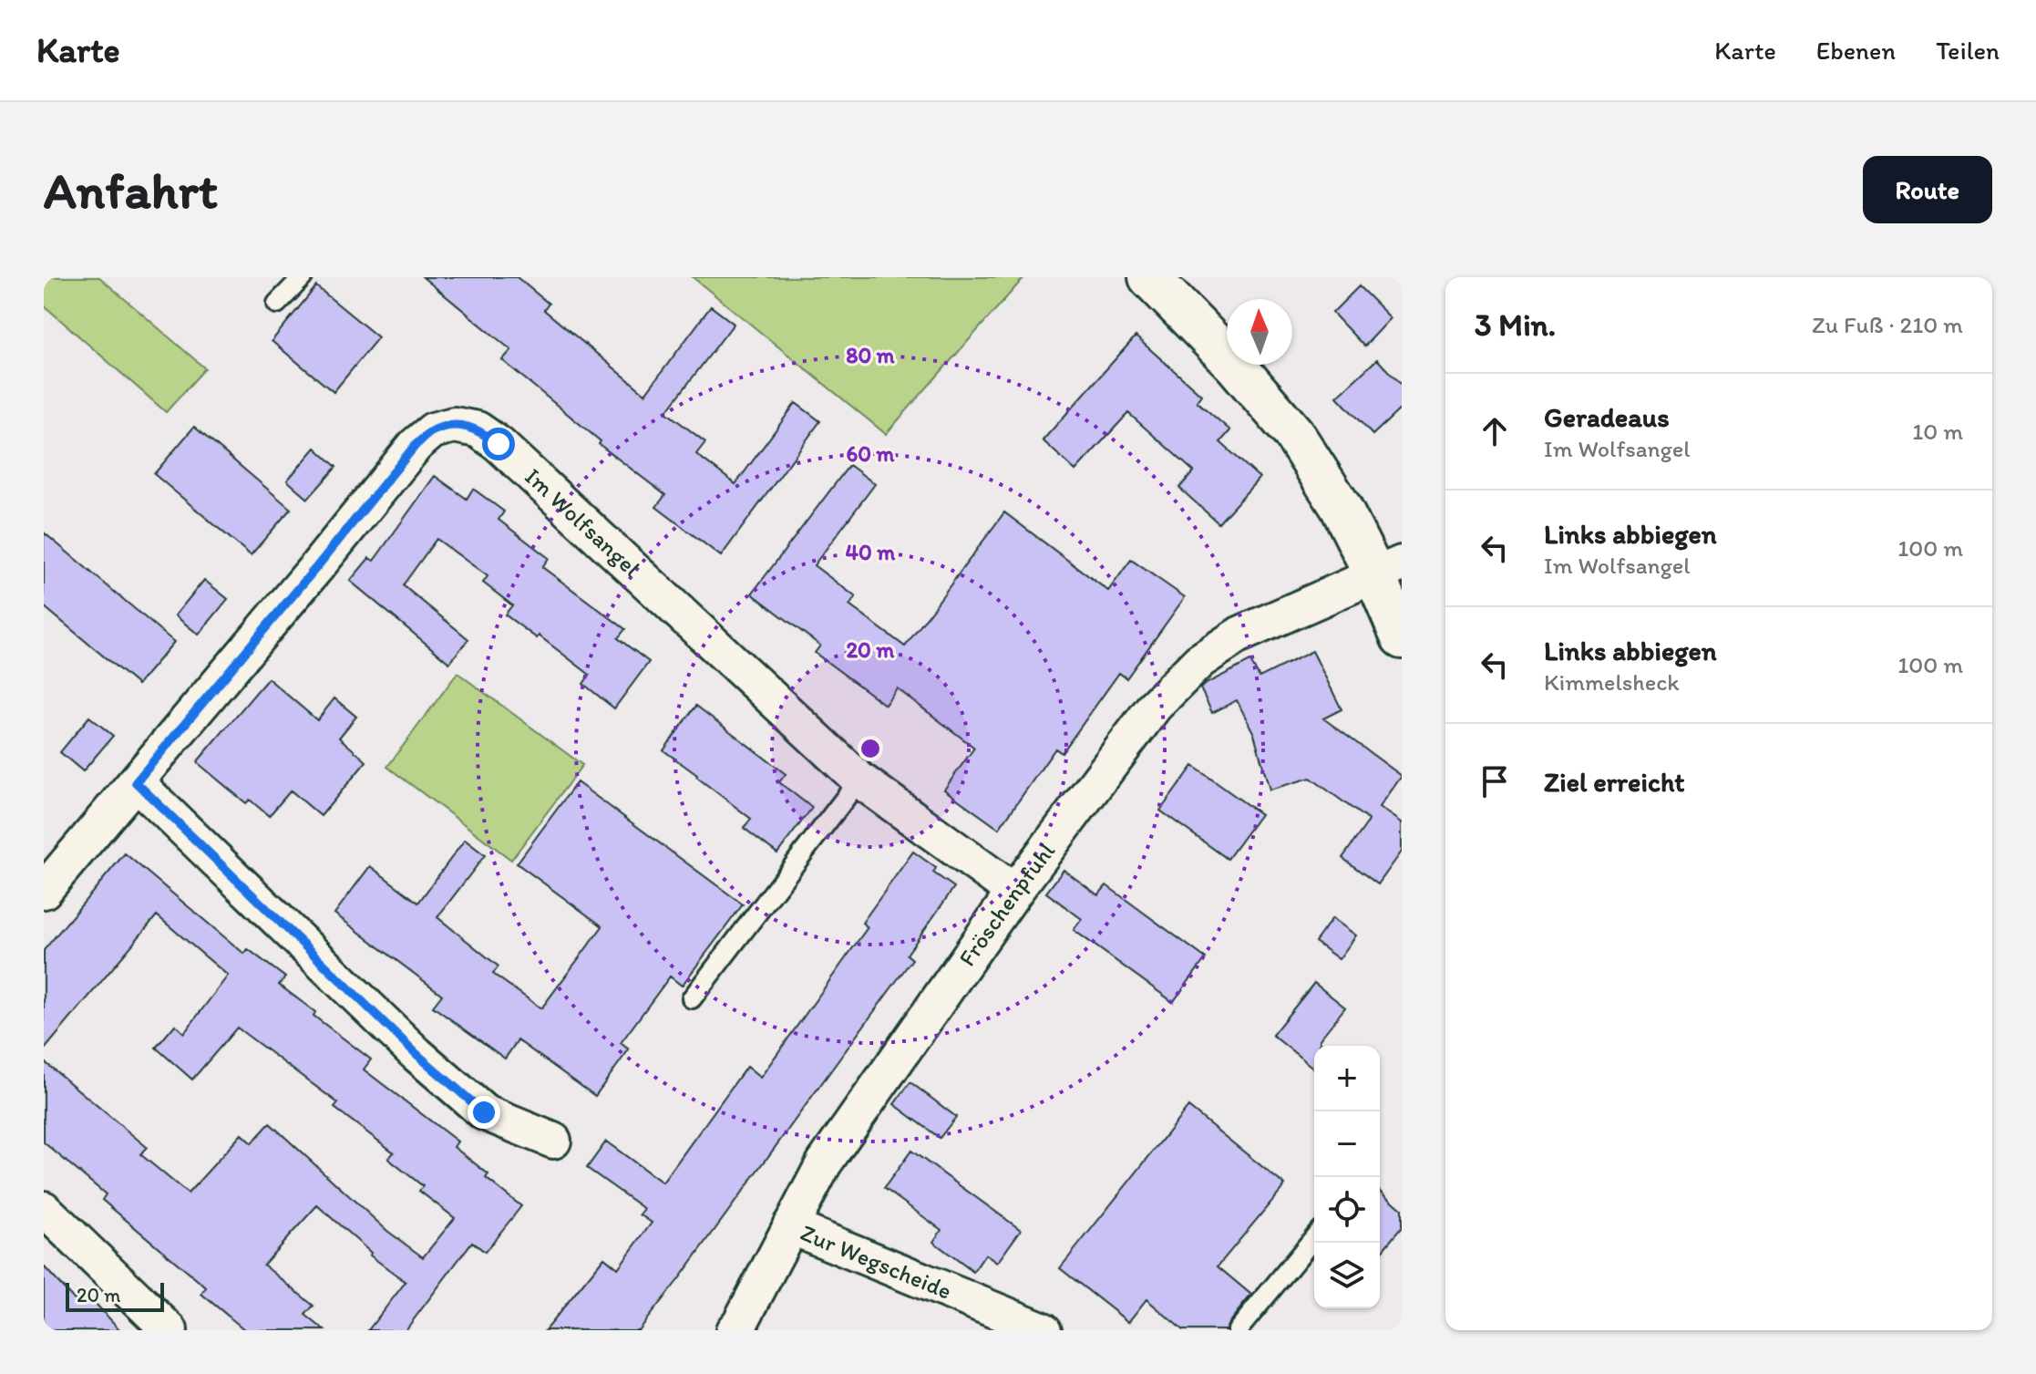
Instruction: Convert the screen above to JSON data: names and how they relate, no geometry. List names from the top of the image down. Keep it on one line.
{"streets":{"street":["Im Wolfsangel","Fröschenpfuhl","Zur Wegscheide"]},"crossings":[["Im Wolfsangel","Fröschenpfuhl"],["Fröschenpfuhl","Zur Wegscheide"]],"scale_bar":"20 m","north":"top","page":{"header":"Karte","nav":["Karte","Ebenen","Teilen"],"buttons":"Route","title":"Anfahrt","heading":["3 Min.","Zu Fuß · 210 m"],"list":[["Geradeaus","Im Wolfsangel","10 m"],["Links abbiegen","Im Wolfsangel","100 m"],["Links abbiegen","Kimmelsheck","100 m"],"Ziel erreicht"],"map_buttons":["+","−"],"scale":"20 m"},"rings":["80 m","60 m","40 m","20 m"]}
